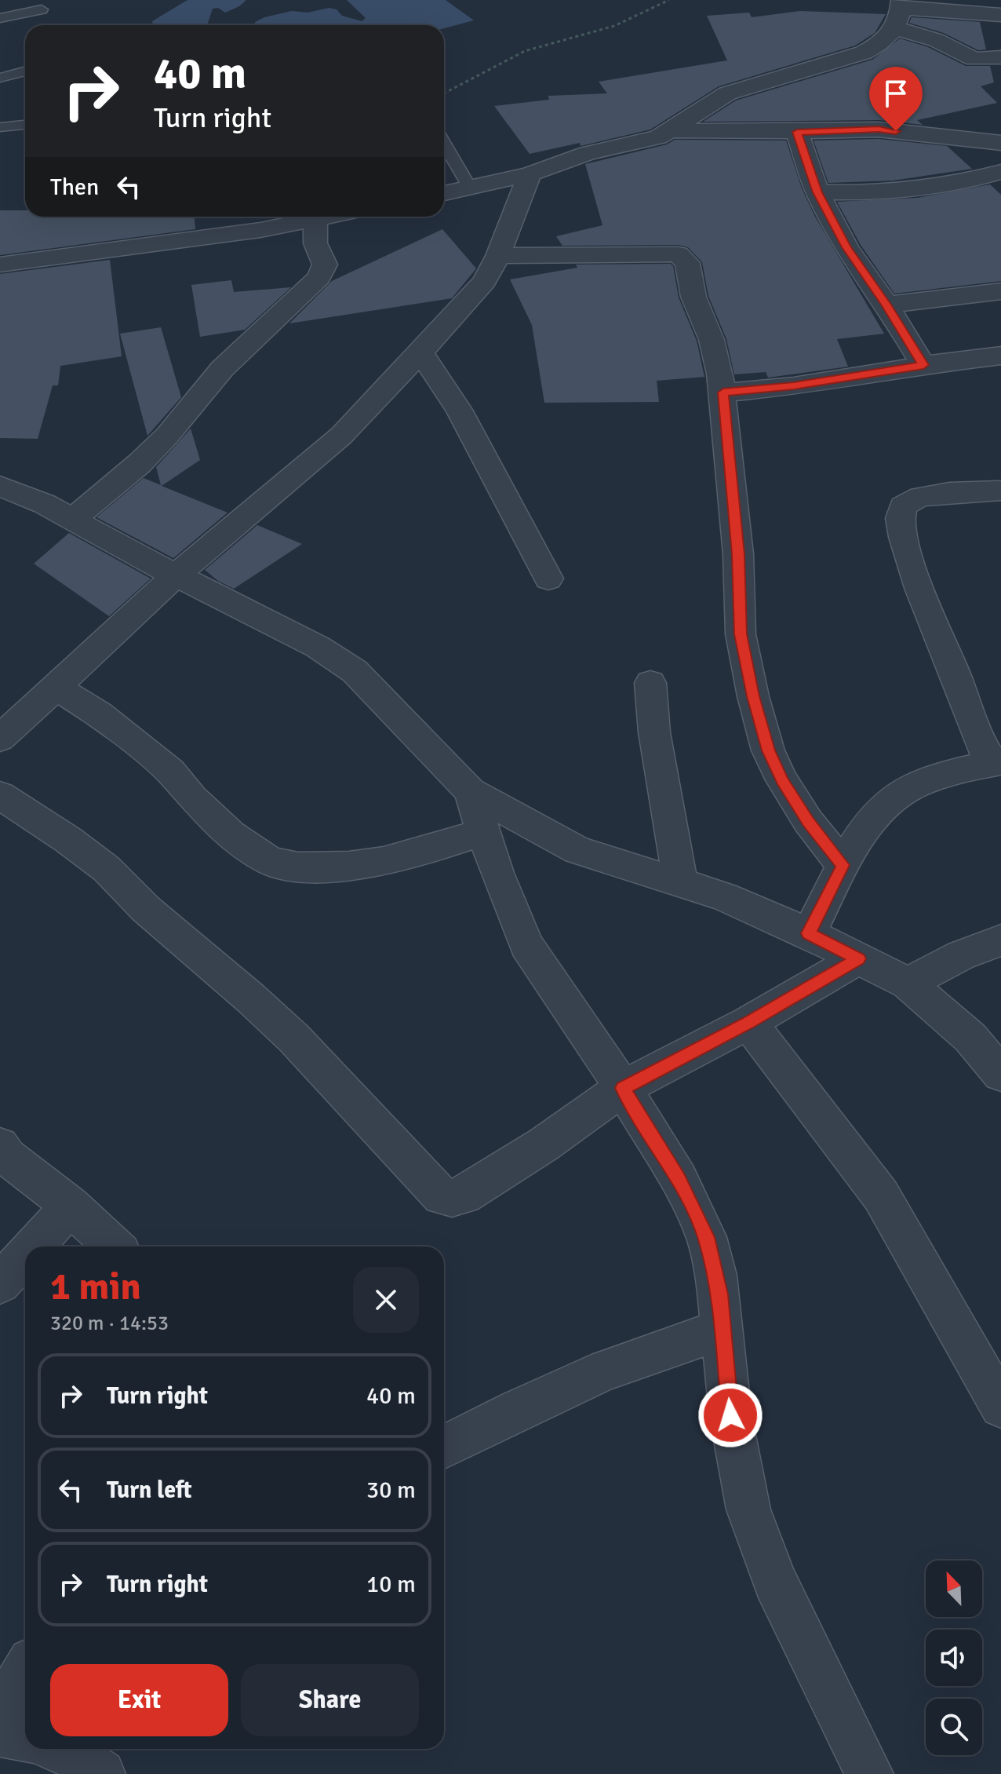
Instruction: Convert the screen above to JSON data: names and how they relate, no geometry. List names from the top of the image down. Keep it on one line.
{"north":"top left","page":{"turn":["40 m","Turn right"],"then":"Then","heading":["1 min","320 m · 14:53"],"list":[{"name":"Turn right","value":"40 m"},{"name":"Turn left","value":"30 m"},{"name":"Turn right","value":"10 m"}],"buttons":["Exit","Share"]}}
